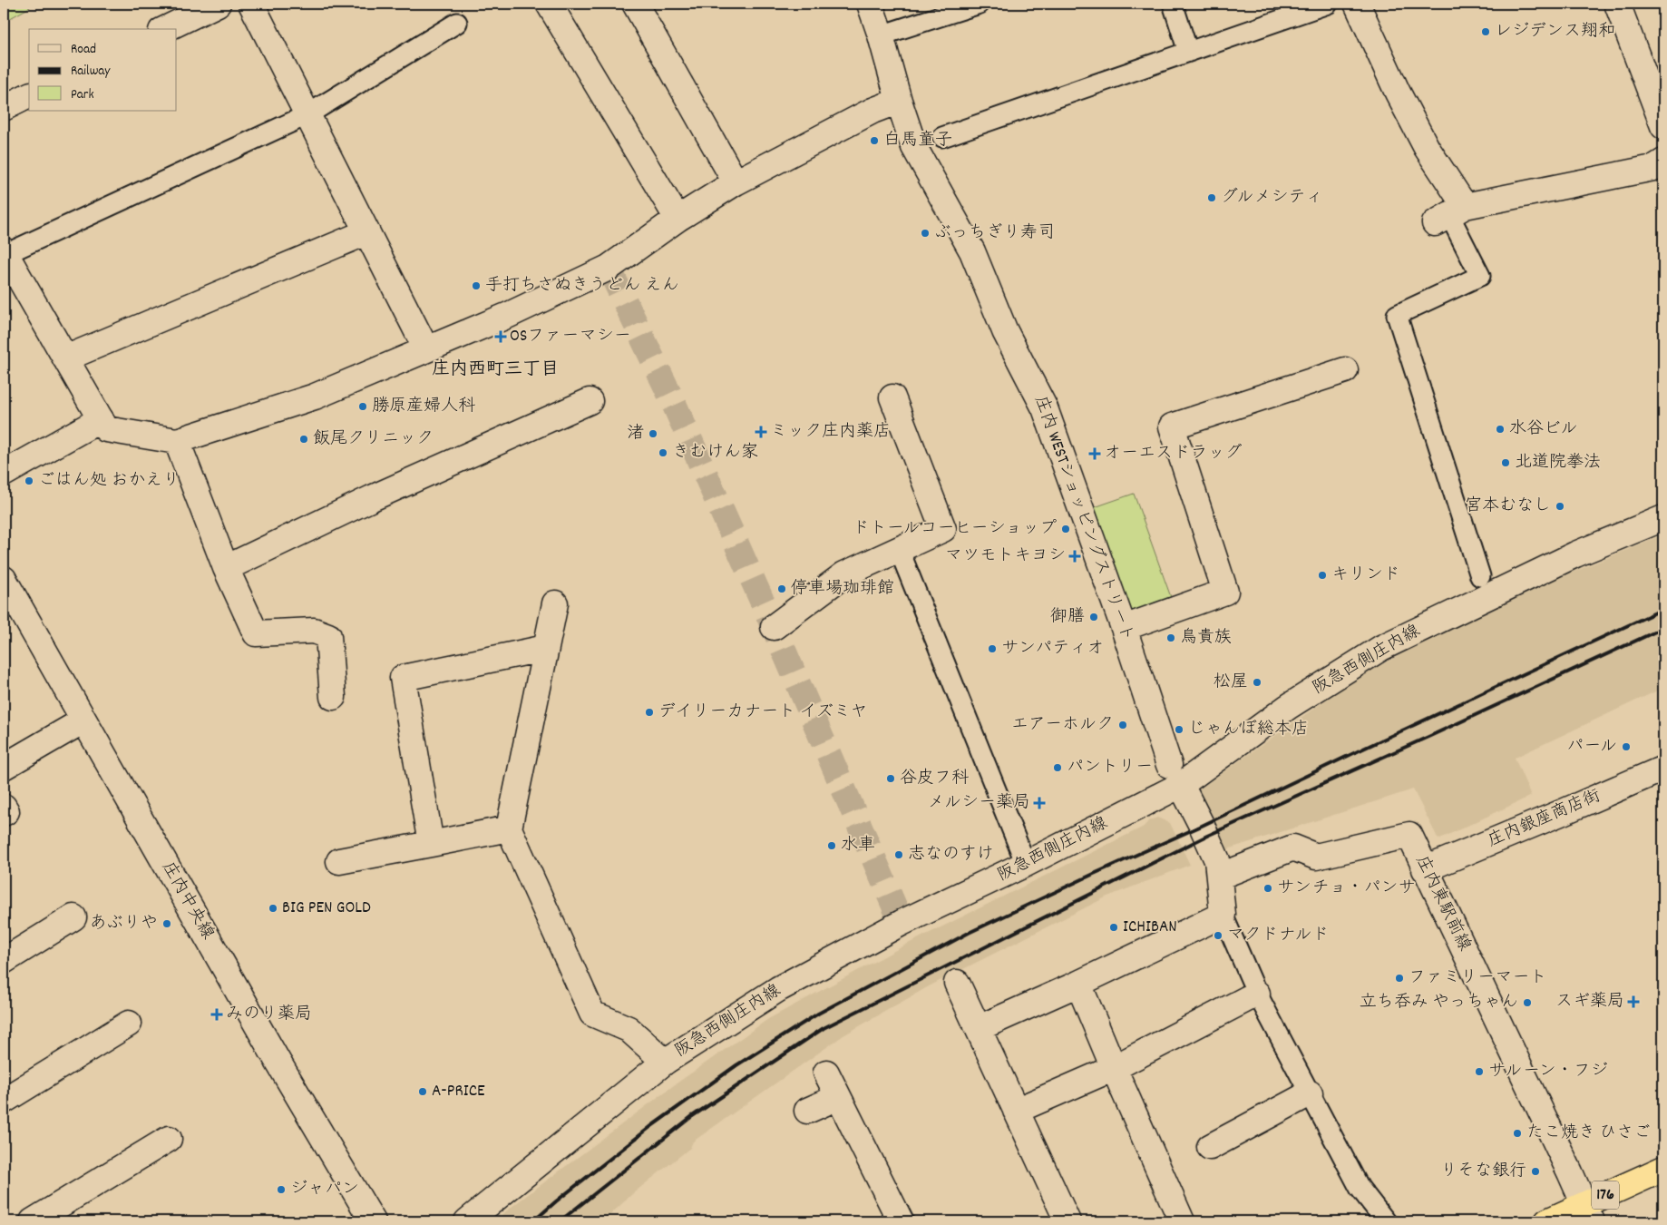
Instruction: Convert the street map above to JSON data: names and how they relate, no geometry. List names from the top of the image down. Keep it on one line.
{"streets":{"highway":["176"],"street":["庄内 WESTショッピングストリート","阪急西側庄内線","庄内銀座商店街","庄内中央線","庄内東駅前線"]},"crossings":[["庄内 WESTショッピングストリート","阪急西側庄内線"],["庄内 WESTショッピングストリート","庄内東駅前線"],["庄内銀座商店街","庄内東駅前線"],["庄内東駅前線","176"]],"districts":["庄内西町三丁目"],"places":{"other":["レジデンス翔和","白馬童子","グルメシティ","ぶっちぎり寿司","手打ちさぬきうどん えん","勝原産婦人科","水谷ビル","渚","飯尾クリニック","きむけん家","北道院拳法","ごはん処 おかえり","宮本むなし","ドトールコーヒーショップ","キリンド","停車場珈琲館","御膳","鳥貴族","サンパティオ","松屋","デイリーカナート イズミヤ","エアーホルク","じゃんぼ総本店","パール","パントリー","谷皮フ科","水車","志なのすけ","サンチョ・パンサ","BIG PEN GOLD","あぶりや","ICHIBAN","マクドナルド","ファミリーマート","立ち呑み やっちゃん","サルーン・フジ","A-PRICE","たこ焼き ひさご","りそな銀行","ジャパン"],"health":["OSファーマシー","ミック庄内薬店","オーエスドラッグ","マツモトキヨシ","メルシー薬局","スギ薬局","みのり薬局"]},"legend":["Road","Railway","Park"]}
